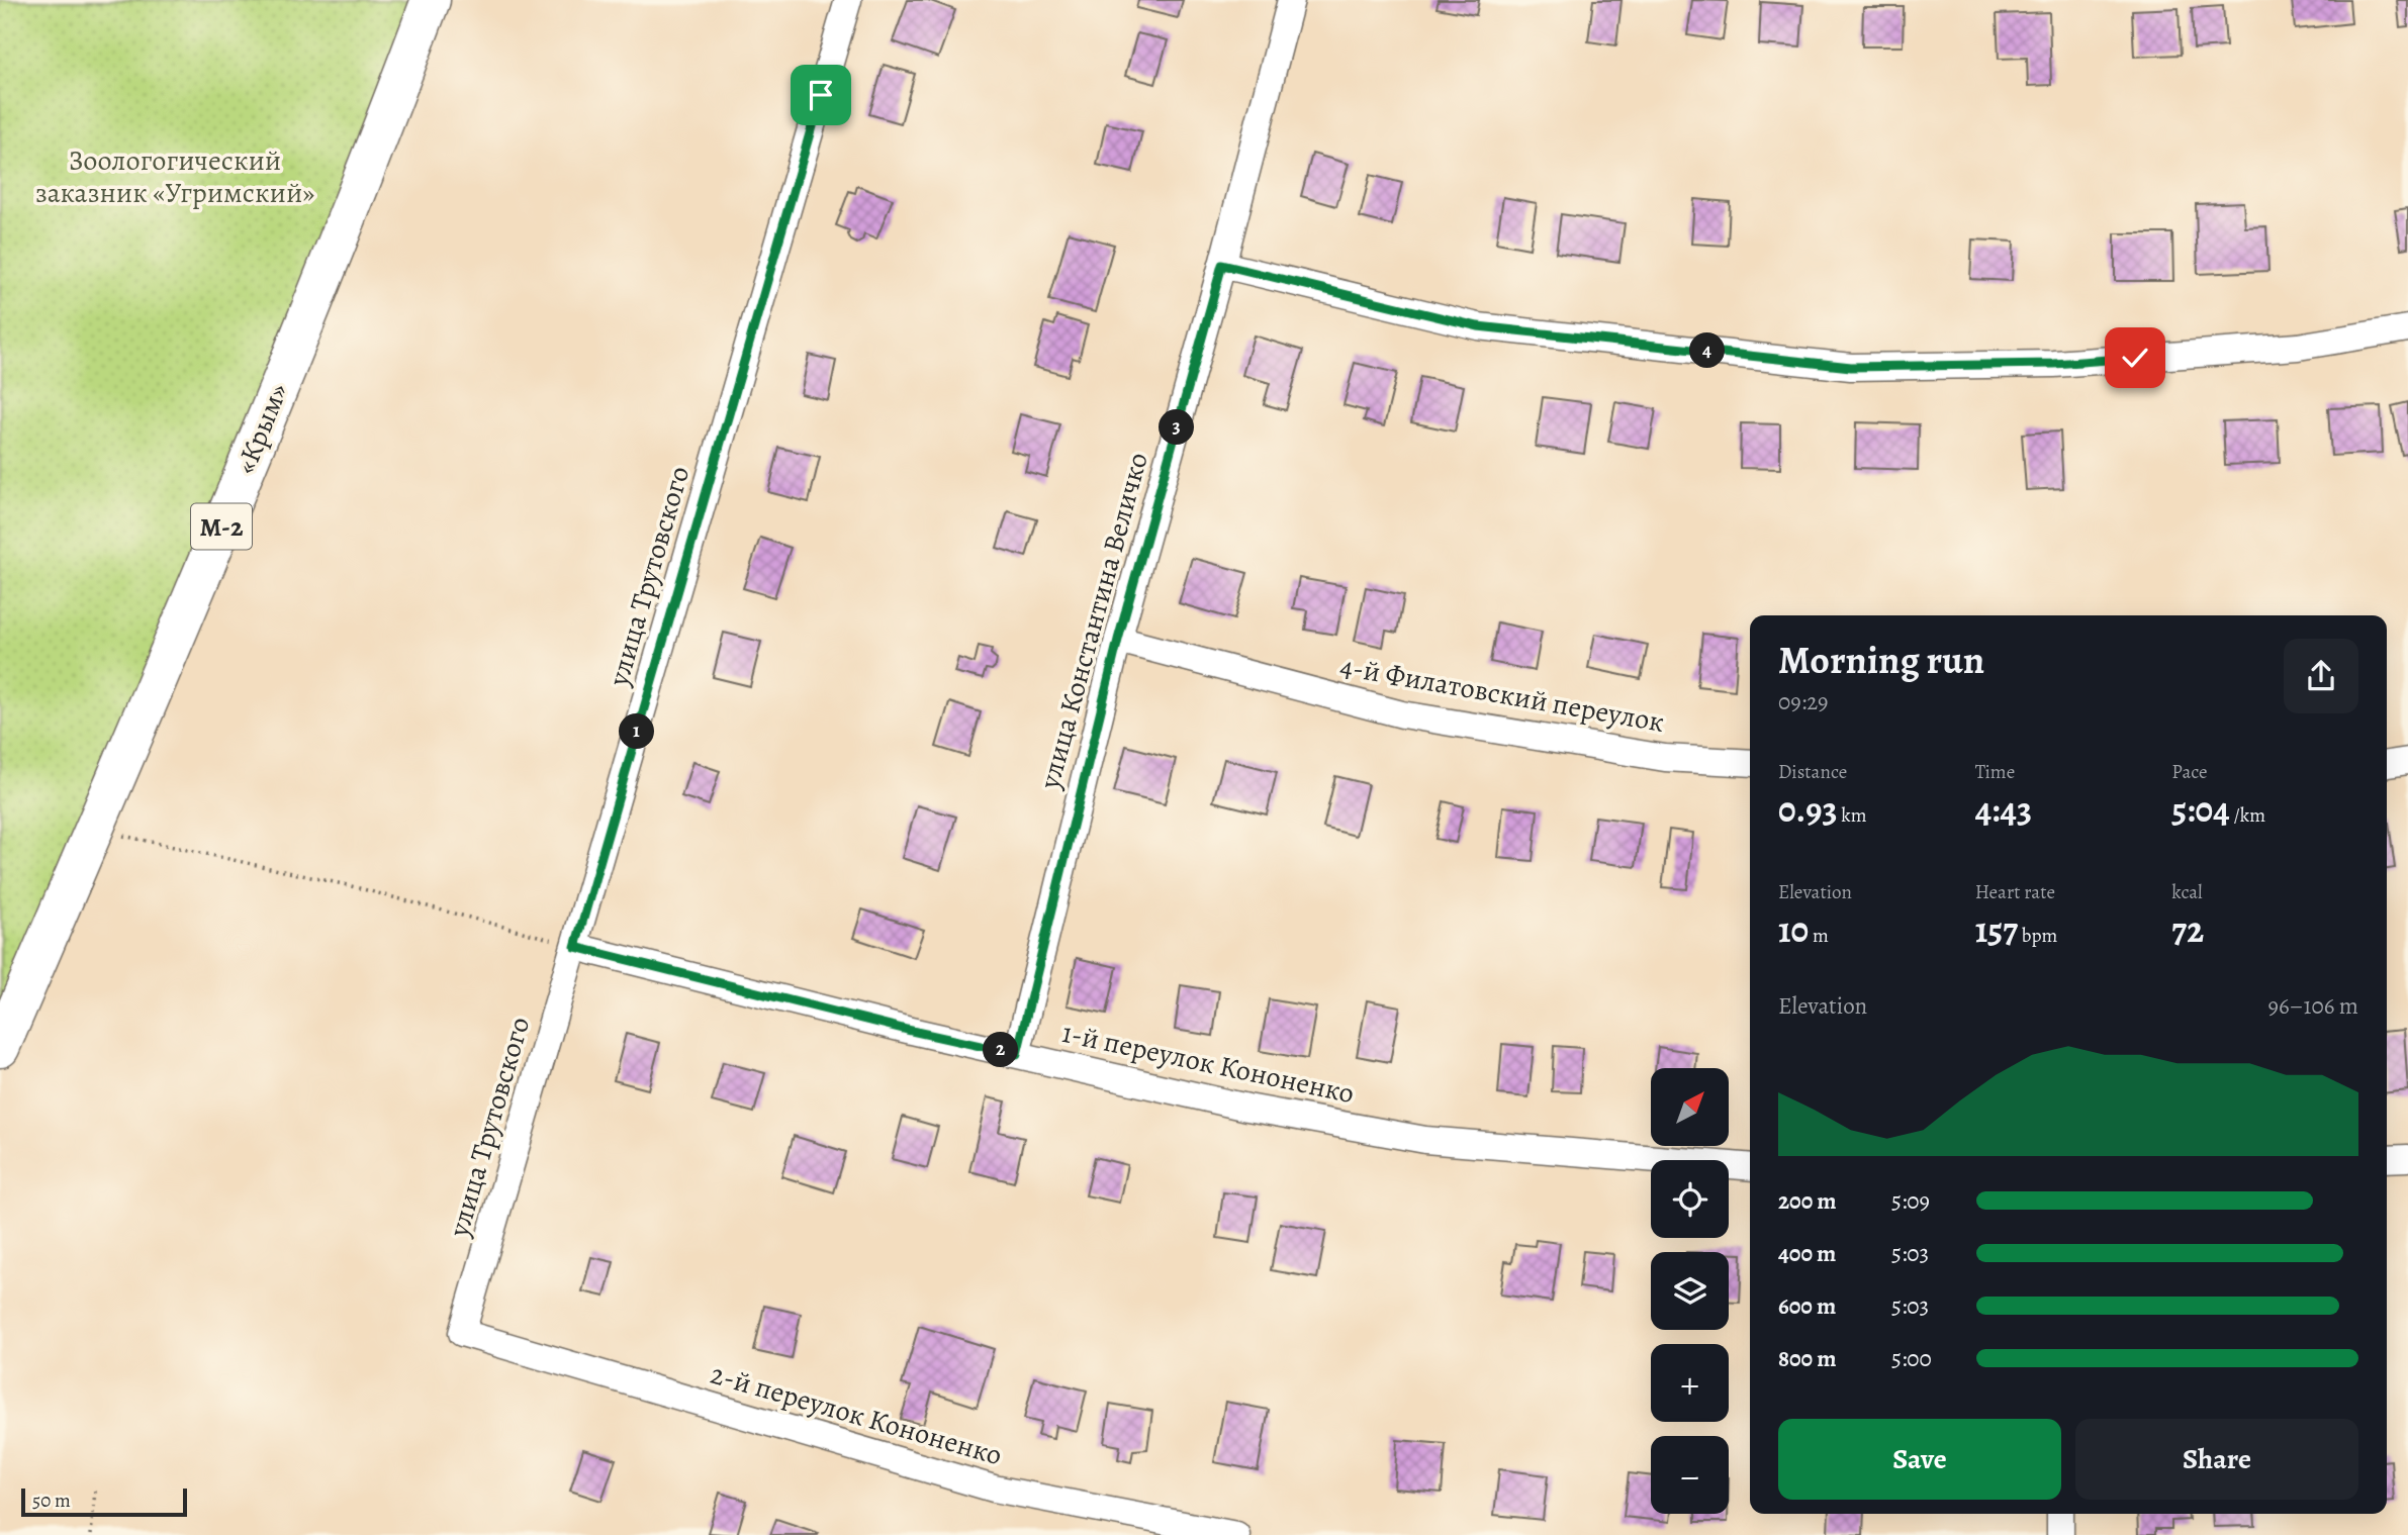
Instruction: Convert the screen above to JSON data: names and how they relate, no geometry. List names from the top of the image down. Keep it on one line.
{"streets":{"highway":["«Крым»","М-2"],"street":["улица Трутовского","улица Константина Величко","4-й Филатовский переулок","1-й переулок Кононенко","2-й переулок Кононенко"]},"crossings":[["улица Трутовского","1-й переулок Кононенко"],["улица Трутовского","2-й переулок Кононенко"],["улица Константина Величко","4-й Филатовский переулок"],["улица Константина Величко","1-й переулок Кононенко"]],"parks":["Зоологогический заказник «Угримский»"],"scale_bar":"50 m","north":"top right","page":{"pins":["4","3","1","2"],"heading":["Morning run","09:29"],"stats":[["Distance","0.93 km"],["Time","4:43"],["Pace","5:04 /km"],["Elevation","10 m"],["Heart rate","157 bpm"],["kcal","72"]],"chart":["Elevation","96–106 m"],"map_buttons":["+","−"],"list":[{"name":"200 m","note":"5:09"},{"name":"400 m","note":"5:03"},{"name":"600 m","note":"5:03"},{"name":"800 m","note":"5:00"}],"buttons":["Save","Share"],"scale":"50 m"}}
